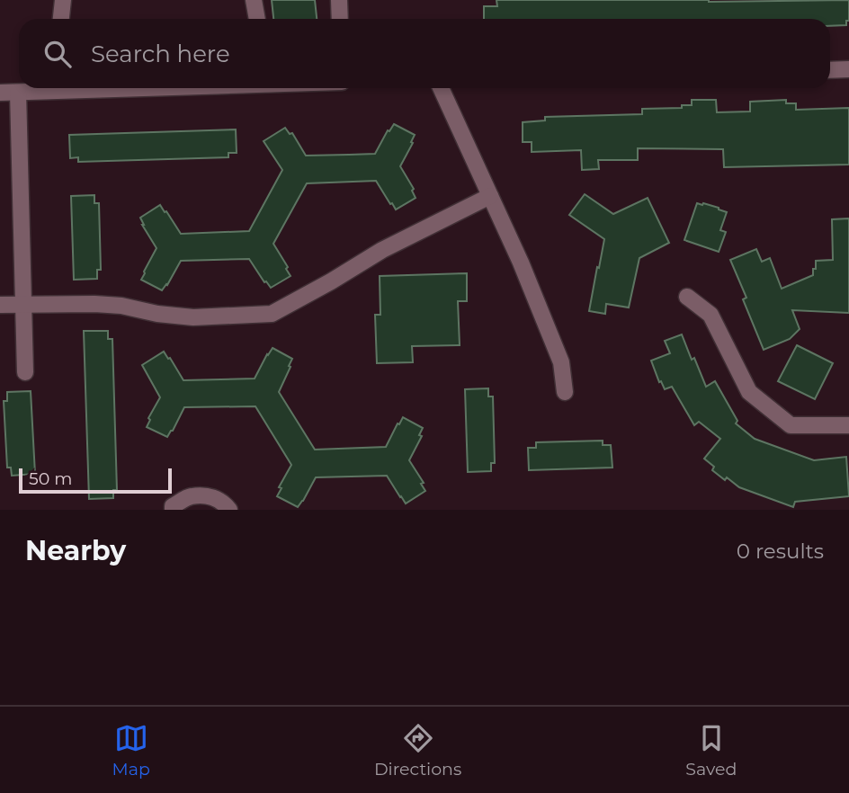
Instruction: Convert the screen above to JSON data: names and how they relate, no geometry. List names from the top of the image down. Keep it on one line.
{"scale_bar":"50 m","page":{"search":"Search here","scale":"50 m","heading":["Nearby","0 results"],"nav":["Map","Directions","Saved"]}}
